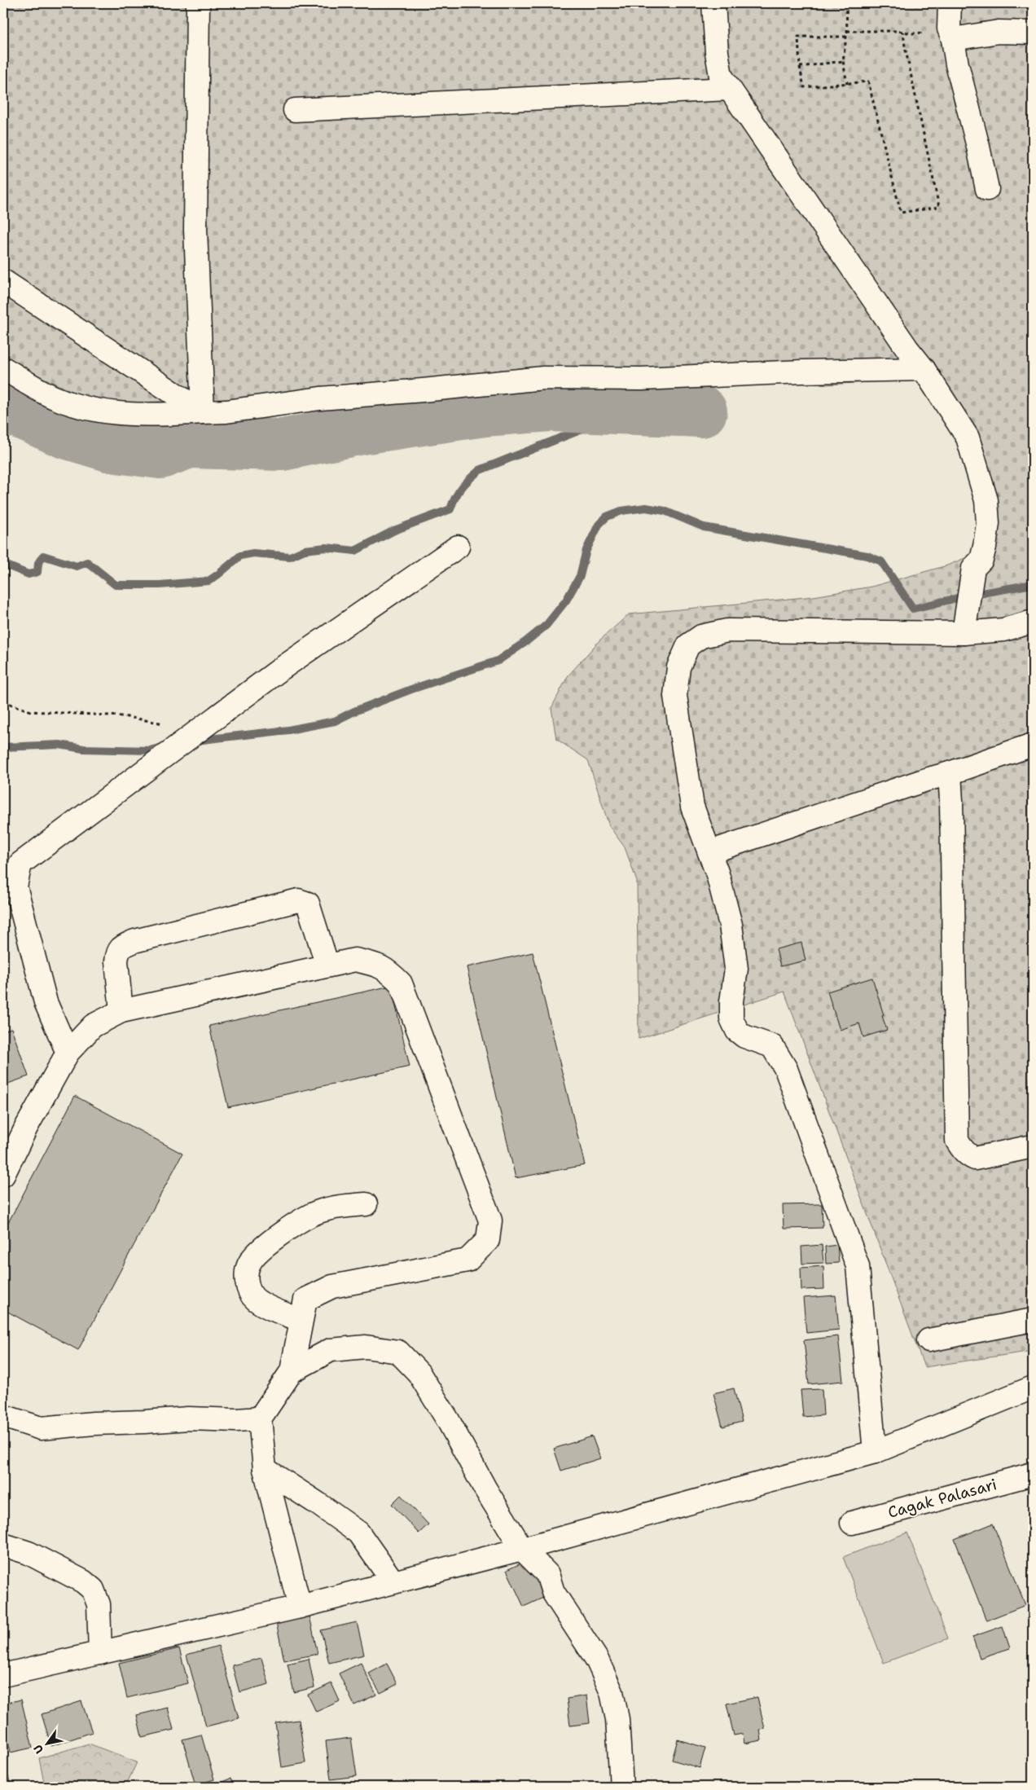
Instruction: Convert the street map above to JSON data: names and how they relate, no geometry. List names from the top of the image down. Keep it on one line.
{"streets":{"main road":["Cagak Palasari"]},"north":"bottom left"}
